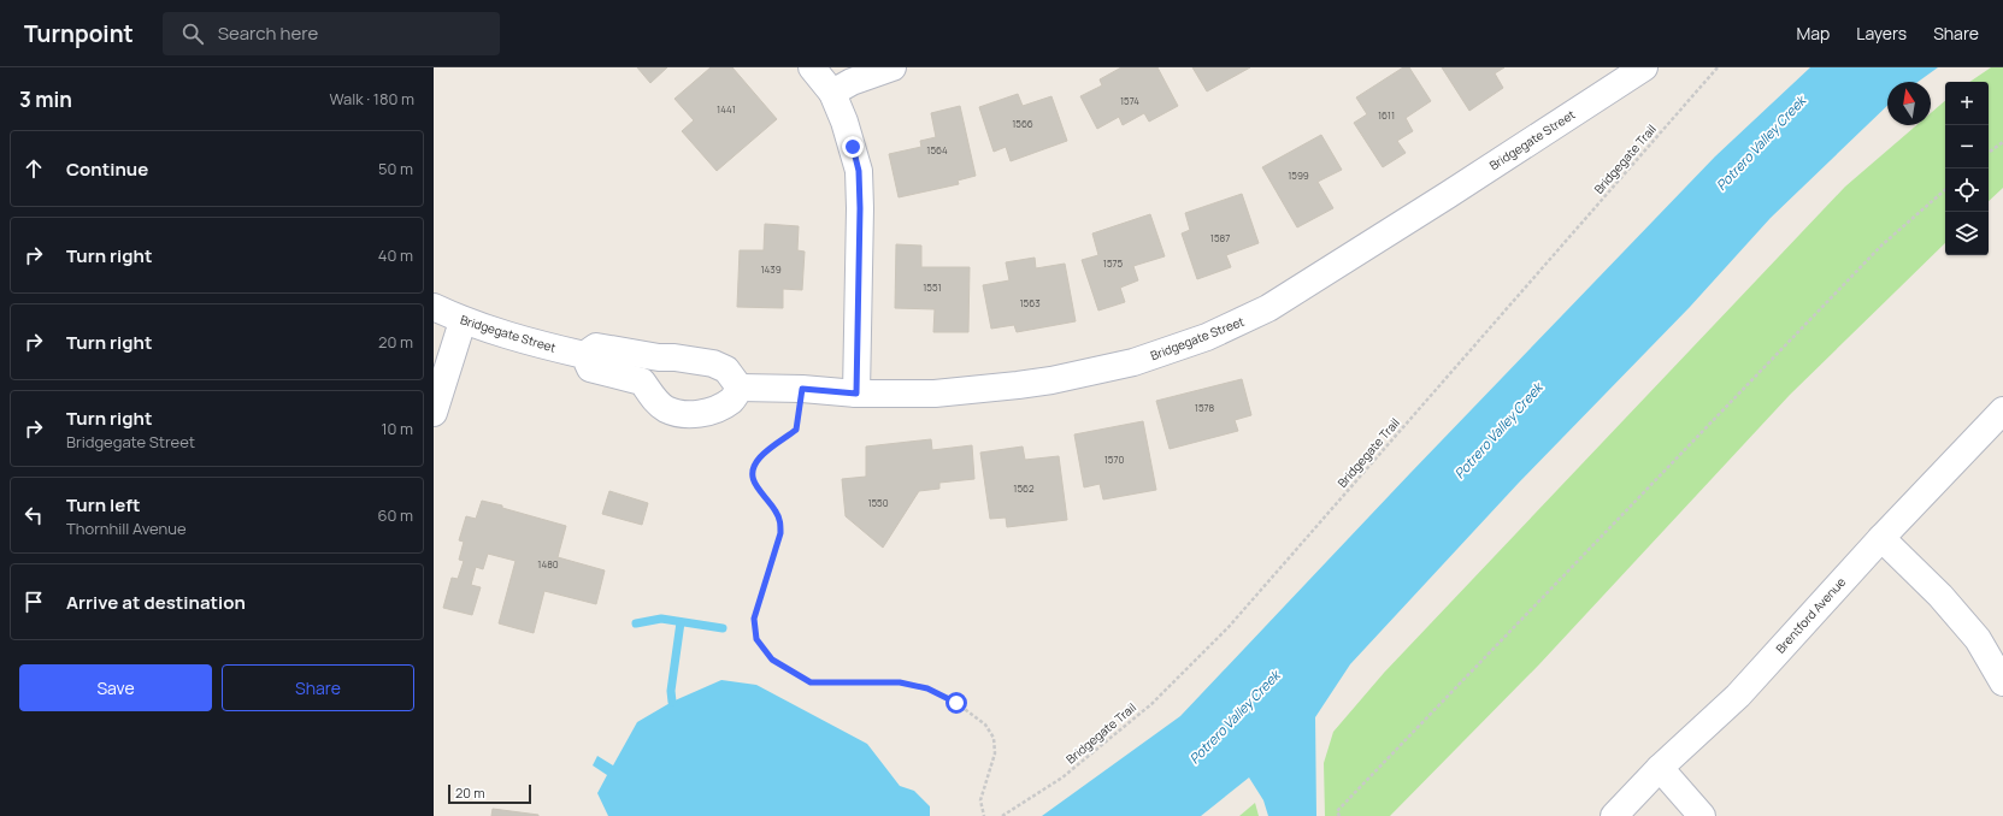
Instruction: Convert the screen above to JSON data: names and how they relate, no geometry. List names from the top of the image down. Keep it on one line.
{"streets":{"street":["Bridgegate Street","Brentford Avenue"],"path":["Bridgegate Trail"]},"water":["Potrero Valley Creek"],"house_numbers":["1574","1441","1611","1566","1564","1599","1587","1575","1439","1551","1563","1578","1570","1562","1550","1480"],"scale_bar":"20 m","north":"top","page":{"header":"Turnpoint","search":"Search here","nav":["Map","Layers","Share"],"heading":["3 min","Walk · 180 m"],"map_buttons":["+","−"],"list":[["Continue","50 m"],["Turn right","40 m"],["Turn right","20 m"],["Turn right","Bridgegate Street","10 m"],["Turn left","Thornhill Avenue","60 m"],"Arrive at destination"],"buttons":["Save","Share"],"scale":"20 m"}}
